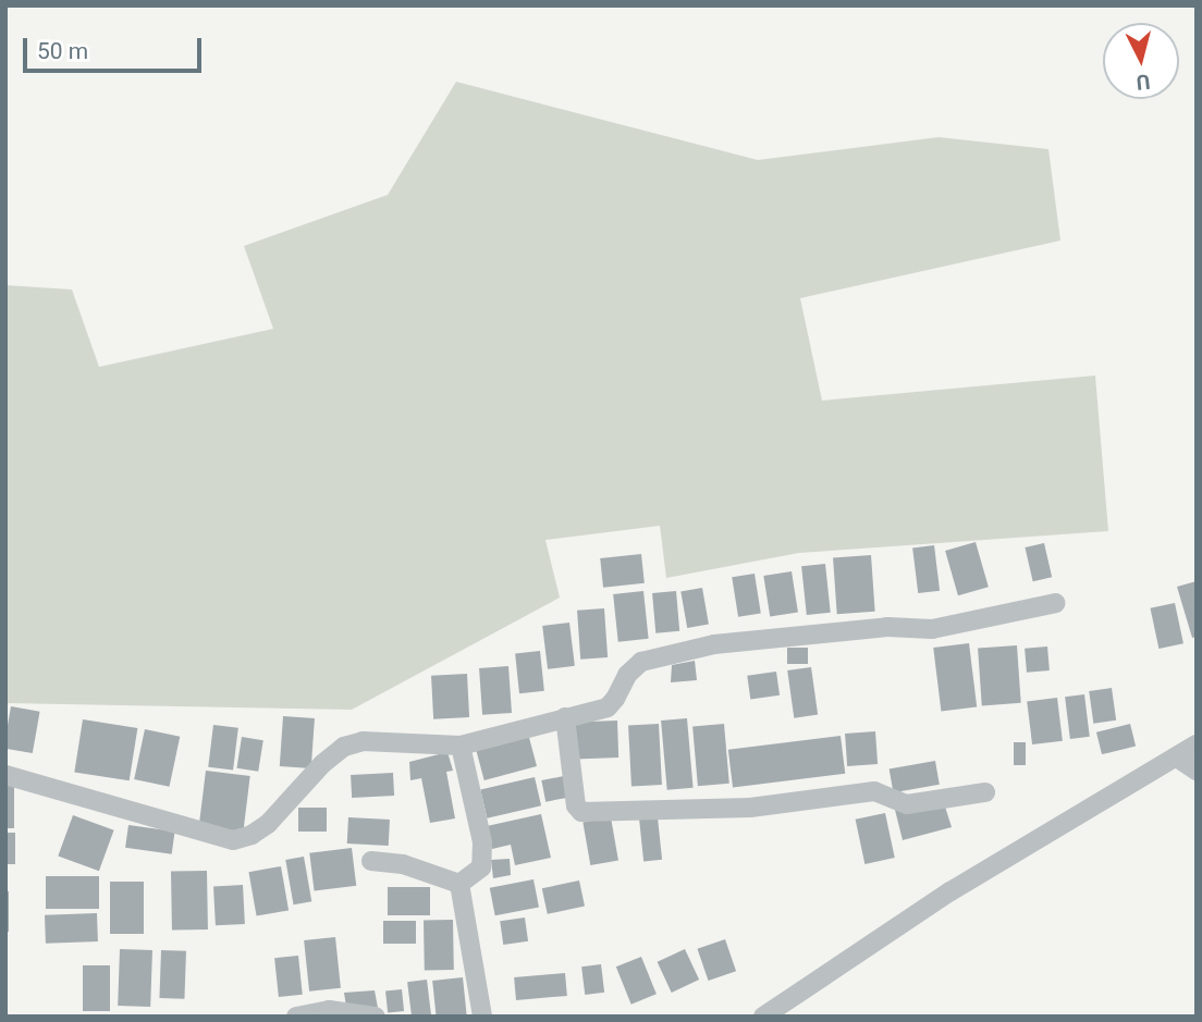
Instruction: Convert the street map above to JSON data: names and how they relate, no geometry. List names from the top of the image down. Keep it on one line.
{"scale_bar":"50 m","north":"bottom"}
